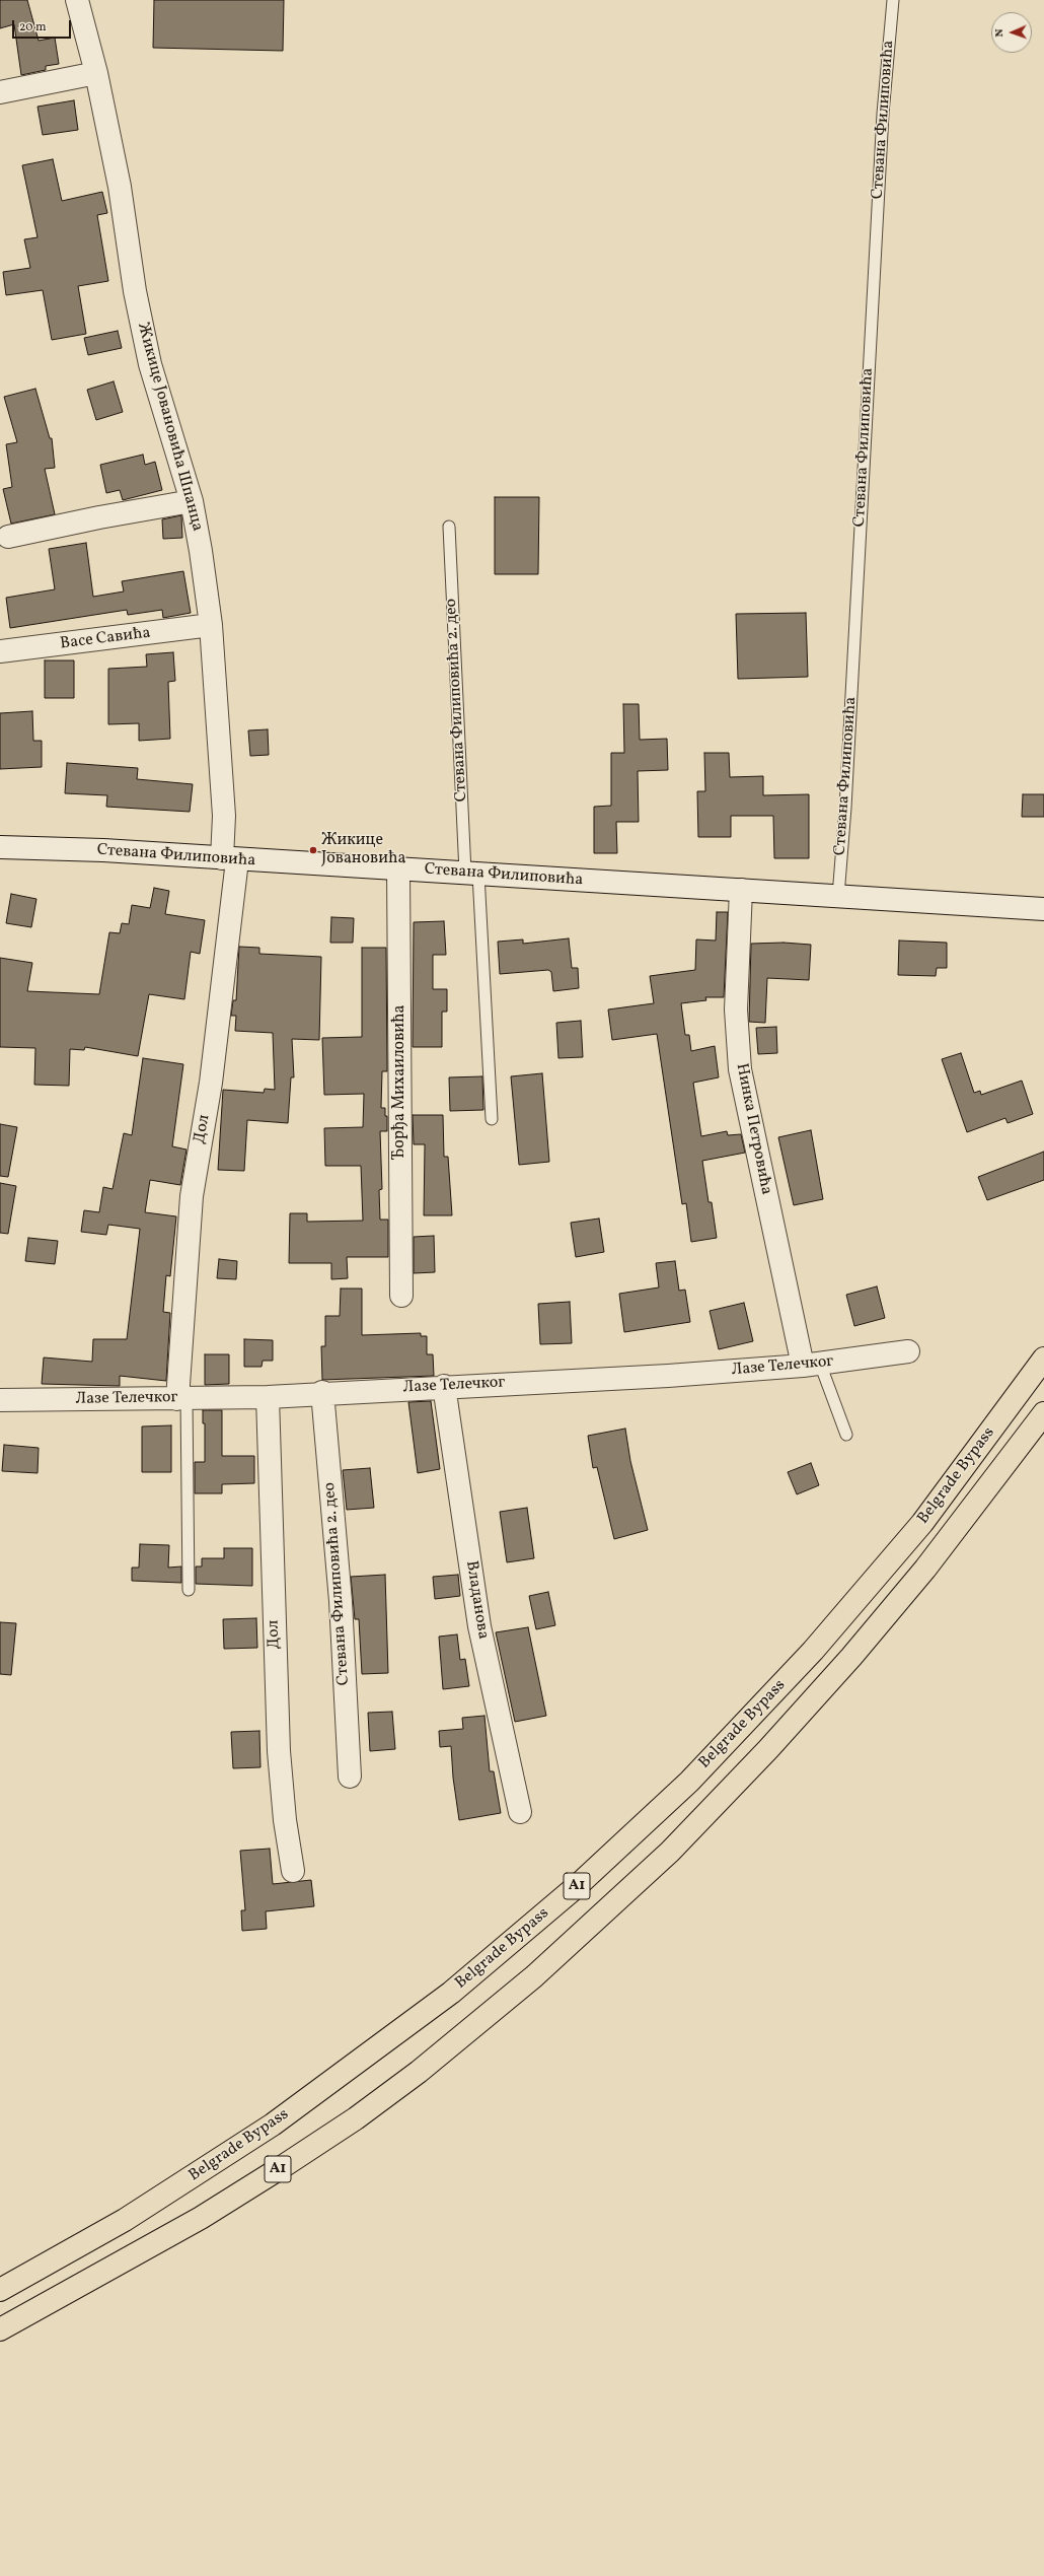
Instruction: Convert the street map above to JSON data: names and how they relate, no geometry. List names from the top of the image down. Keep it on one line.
{"streets":{"highway":["Belgrade Bypass","A1"],"street":["Стевана Филиповића","Жикице Јовановића Шпанца","Васе Савића","Стевана Филиповића 2. део","Ђорђа Михаиловића","Дол","Нинка Петровића","Лазе Телечког","Владанова"]},"crossings":[["Стевана Филиповића","Жикице Јовановића Шпанца"],["Стевана Филиповића","Стевана Филиповића 2. део"],["Стевана Филиповића","Ђорђа Михаиловића"],["Стевана Филиповића","Дол"],["Стевана Филиповића","Нинка Петровића"],["Жикице Јовановића Шпанца","Васе Савића"],["Жикице Јовановића Шпанца","Дол"],["Стевана Филиповића 2. део","Лазе Телечког"],["Дол","Лазе Телечког"],["Нинка Петровића","Лазе Телечког"],["Лазе Телечког","Владанова"]],"places":["Жикице Јовановића"],"scale_bar":"20 m","north":"left"}
